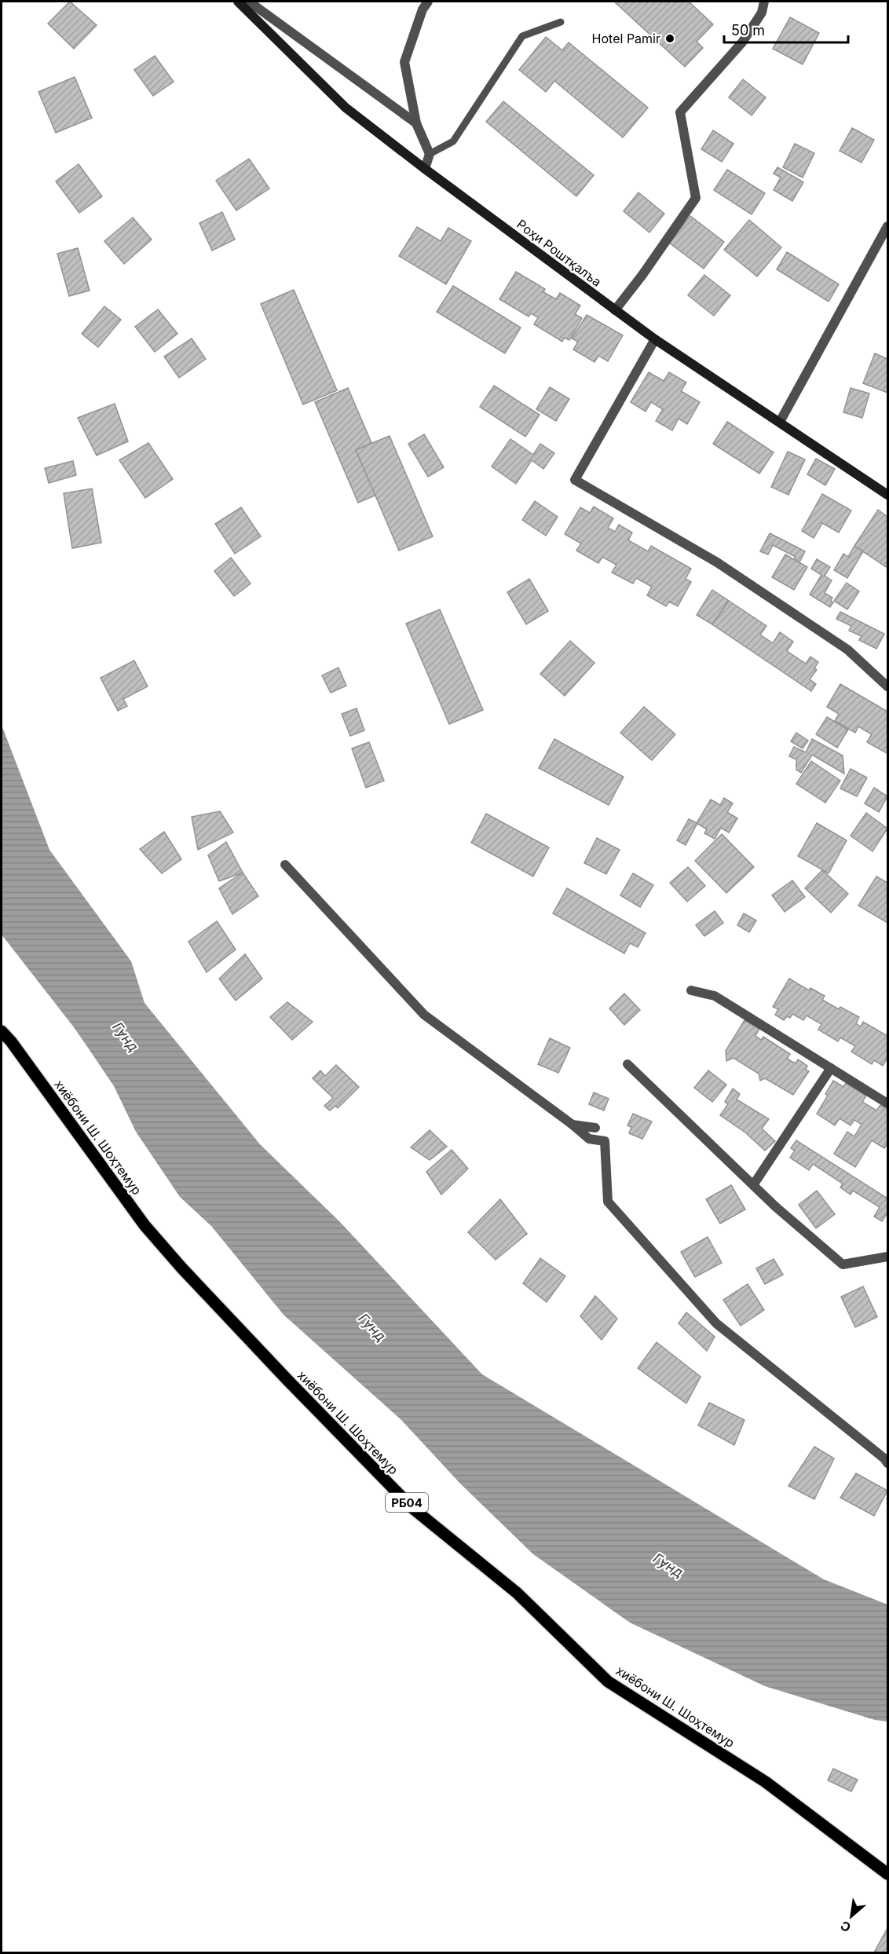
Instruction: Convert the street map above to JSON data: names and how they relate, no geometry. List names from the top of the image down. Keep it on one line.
{"streets":{"main road":["Роҳи Роштқалъа","хиёбони Ш. Шоҳтемур","РБ04"]},"water":["Ғунд"],"places":["Hotel Pamir"],"scale_bar":"50 m","north":"bottom left"}
